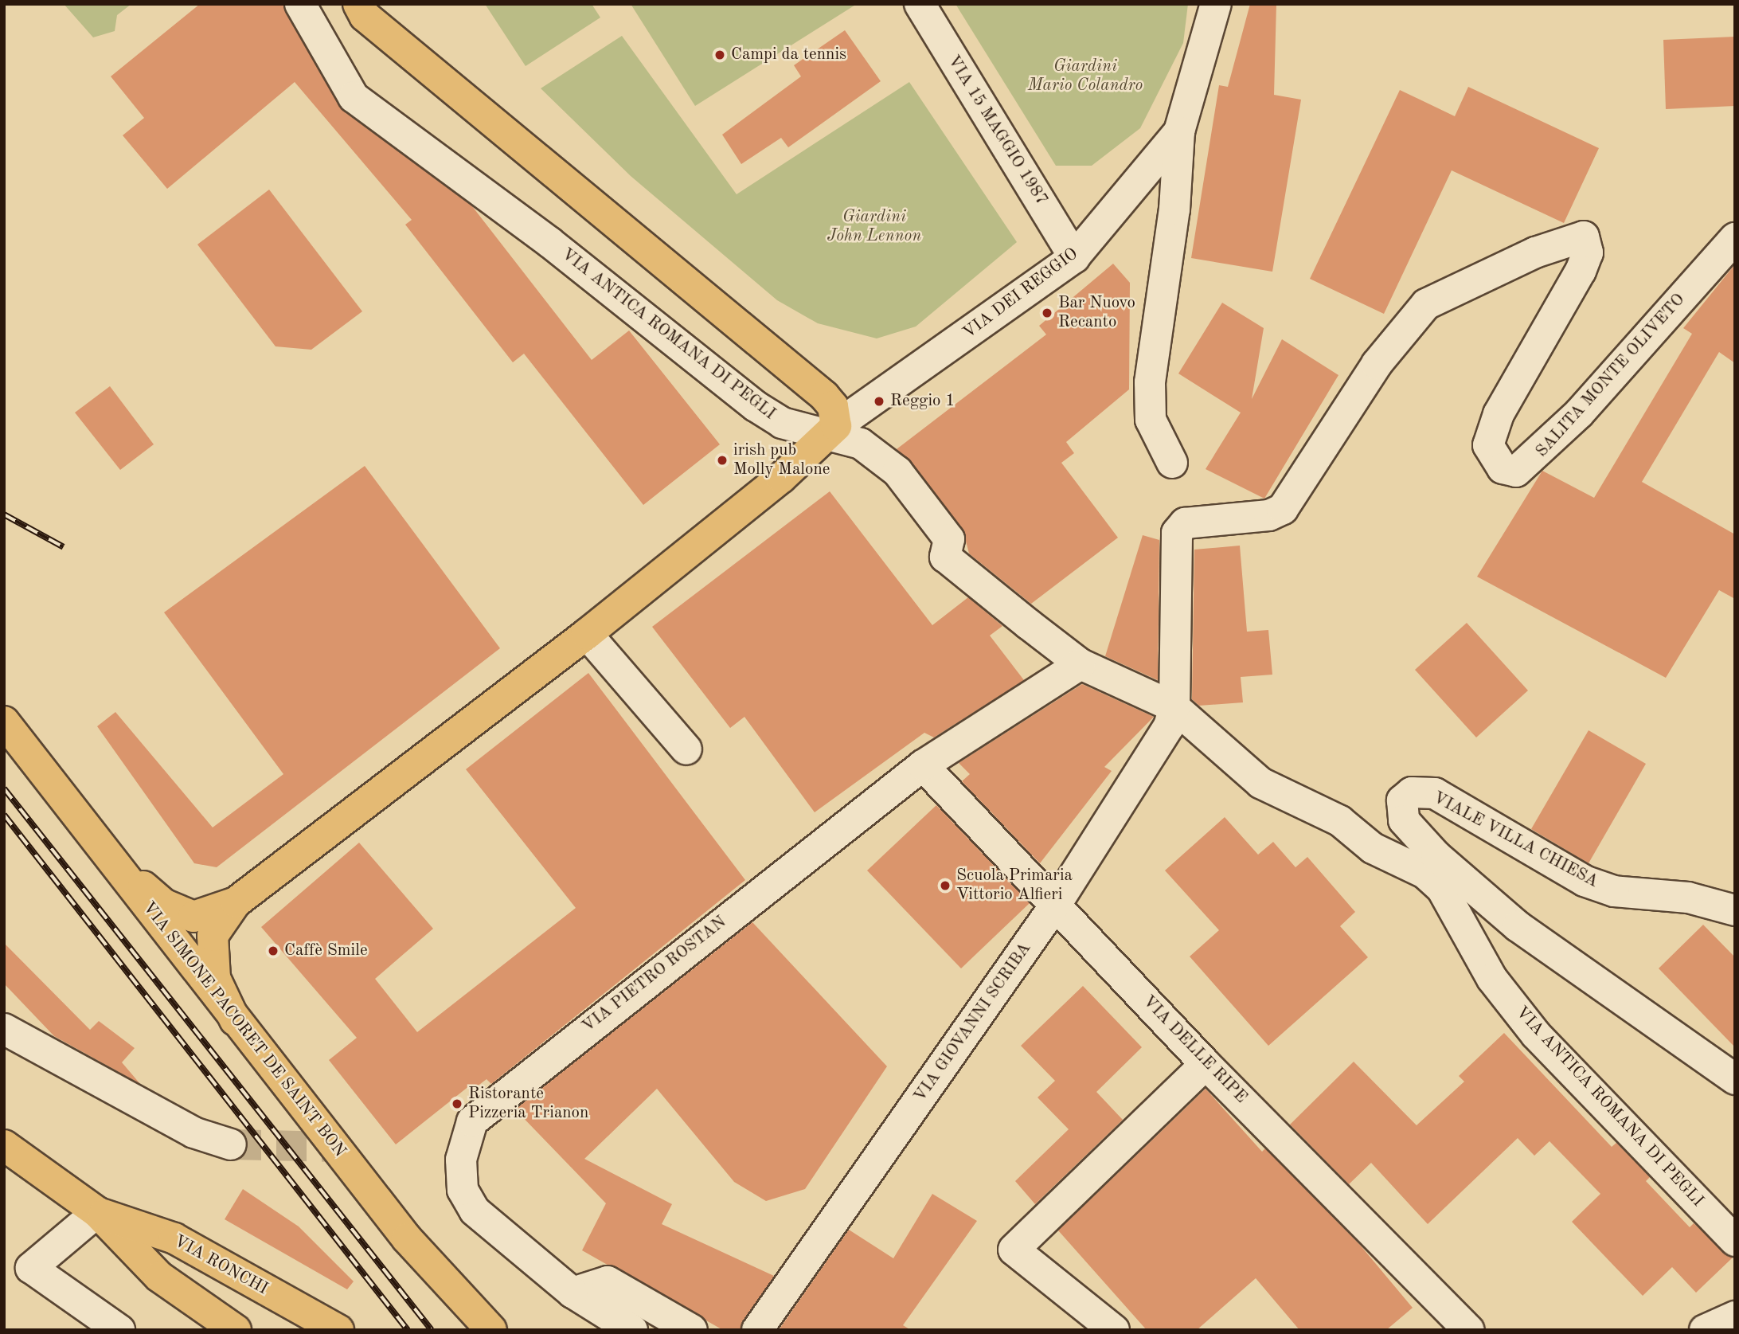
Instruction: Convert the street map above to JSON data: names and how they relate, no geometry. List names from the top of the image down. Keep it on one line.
{"streets":{"main road":["VIA SIMONE PACORET DE SAINT BON","VIA RONCHI"],"street":["VIA 15 MAGGIO 1987","VIA DEI REGGIO","VIA ANTICA ROMANA DI PEGLI","SALITA MONTE OLIVETO","VIALE VILLA CHIESA","VIA PIETRO ROSTAN","VIA GIOVANNI SCRIBA","VIA DELLE RIPE"]},"crossings":[["VIA 15 MAGGIO 1987","VIA DEI REGGIO"],["VIA DEI REGGIO","VIA ANTICA ROMANA DI PEGLI"],["VIA ANTICA ROMANA DI PEGLI","SALITA MONTE OLIVETO"],["VIA ANTICA ROMANA DI PEGLI","VIA PIETRO ROSTAN"],["VIA ANTICA ROMANA DI PEGLI","VIA GIOVANNI SCRIBA"],["SALITA MONTE OLIVETO","VIA GIOVANNI SCRIBA"],["VIA PIETRO ROSTAN","VIA DELLE RIPE"],["VIA GIOVANNI SCRIBA","VIA DELLE RIPE"]],"parks":["Giardini Mario Colandro","Giardini John Lennon"],"places":["Campi da tennis","Bar Nuovo Recanto","Reggio 1","irish pub Molly Malone","Scuola Primaria Vittorio Alfieri","Caffè Smile","Ristorante Pizzeria Trianon"]}
